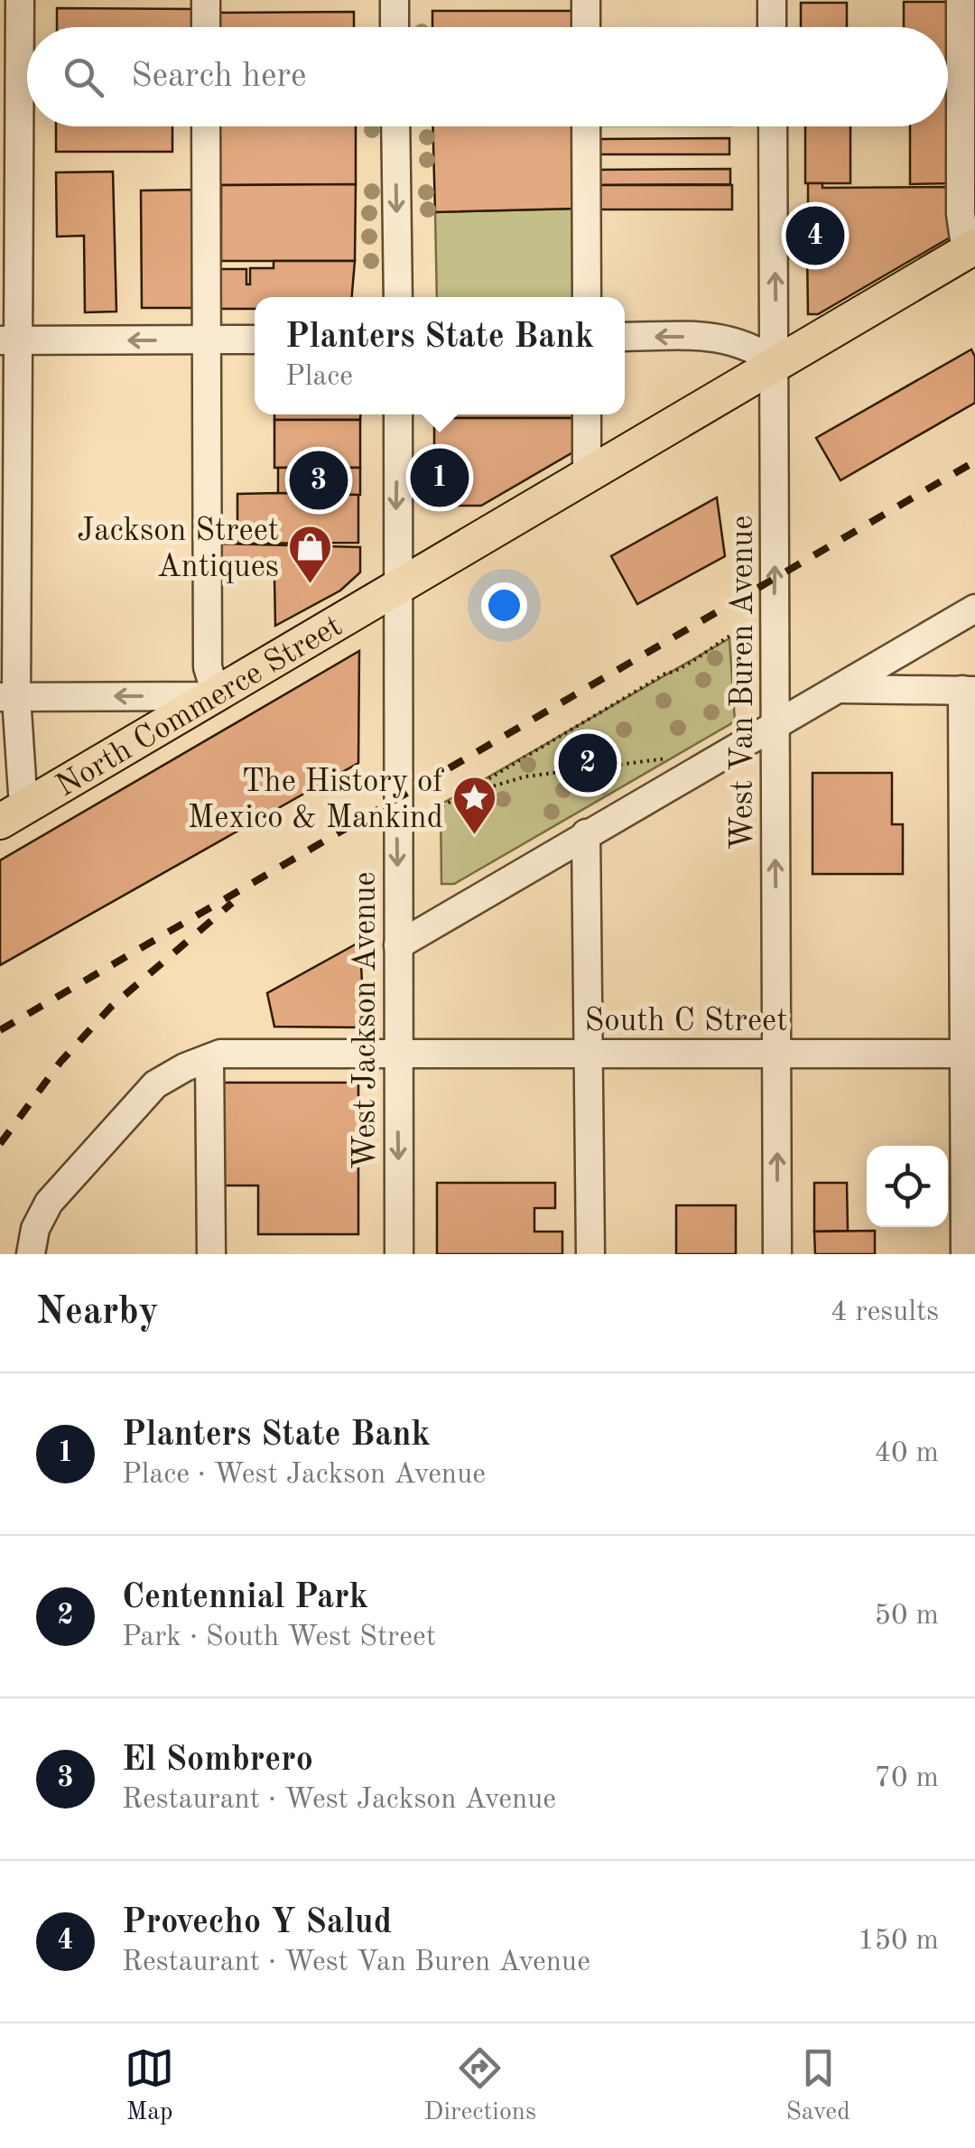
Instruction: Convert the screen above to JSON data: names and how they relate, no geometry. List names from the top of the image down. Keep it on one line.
{"streets":{"main road":["North Commerce Street"],"street":["West Van Buren Avenue","South C Street","West Jackson Avenue"]},"crossings":[["West Van Buren Avenue","North Commerce Street"],["West Van Buren Avenue","South C Street"],["North Commerce Street","West Jackson Avenue"],["South C Street","West Jackson Avenue"]],"places":{"shop":["Jackson Street Antiques"],"place":["The History of Mexico & Mankind"]},"page":{"search":"Search here","pins":["4","1","3","2"],"popup":["Planters State Bank","Place"],"heading":["Nearby","4 results"],"list":[{"mark":"1","name":"Planters State Bank","note":"Place · West Jackson Avenue","value":"40 m"},{"mark":"2","name":"Centennial Park","note":"Park · South West Street","value":"50 m"},{"mark":"3","name":"El Sombrero","note":"Restaurant · West Jackson Avenue","value":"70 m"},{"mark":"4","name":"Provecho Y Salud","note":"Restaurant · West Van Buren Avenue","value":"150 m"}],"nav":["Map","Directions","Saved"]}}
